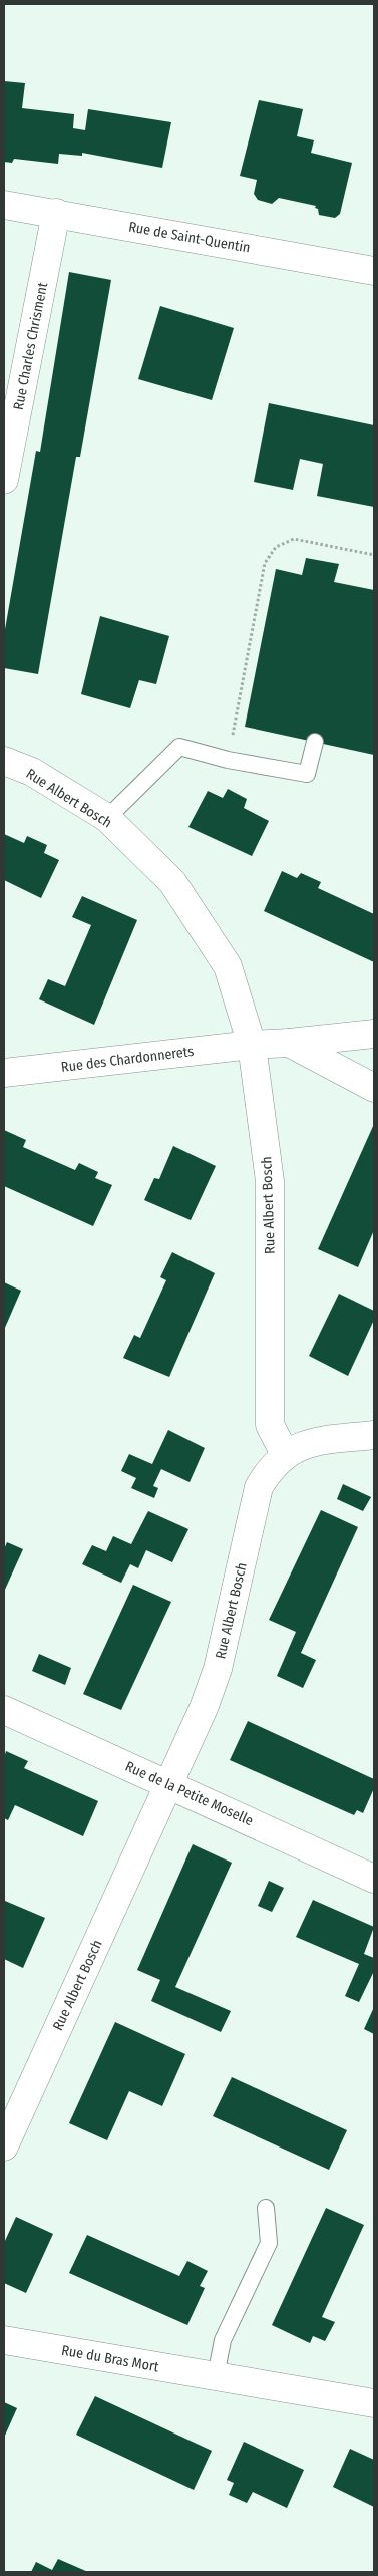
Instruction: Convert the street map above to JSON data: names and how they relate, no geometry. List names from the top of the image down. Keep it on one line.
{"streets":{"street":["Rue de Saint-Quentin","Rue Charles Chrisment","Rue Albert Bosch","Rue des Chardonnerets","Rue de la Petite Moselle","Rue du Bras Mort"]},"crossings":[["Rue de Saint-Quentin","Rue Charles Chrisment"],["Rue Albert Bosch","Rue des Chardonnerets"],["Rue Albert Bosch","Rue de la Petite Moselle"]]}
